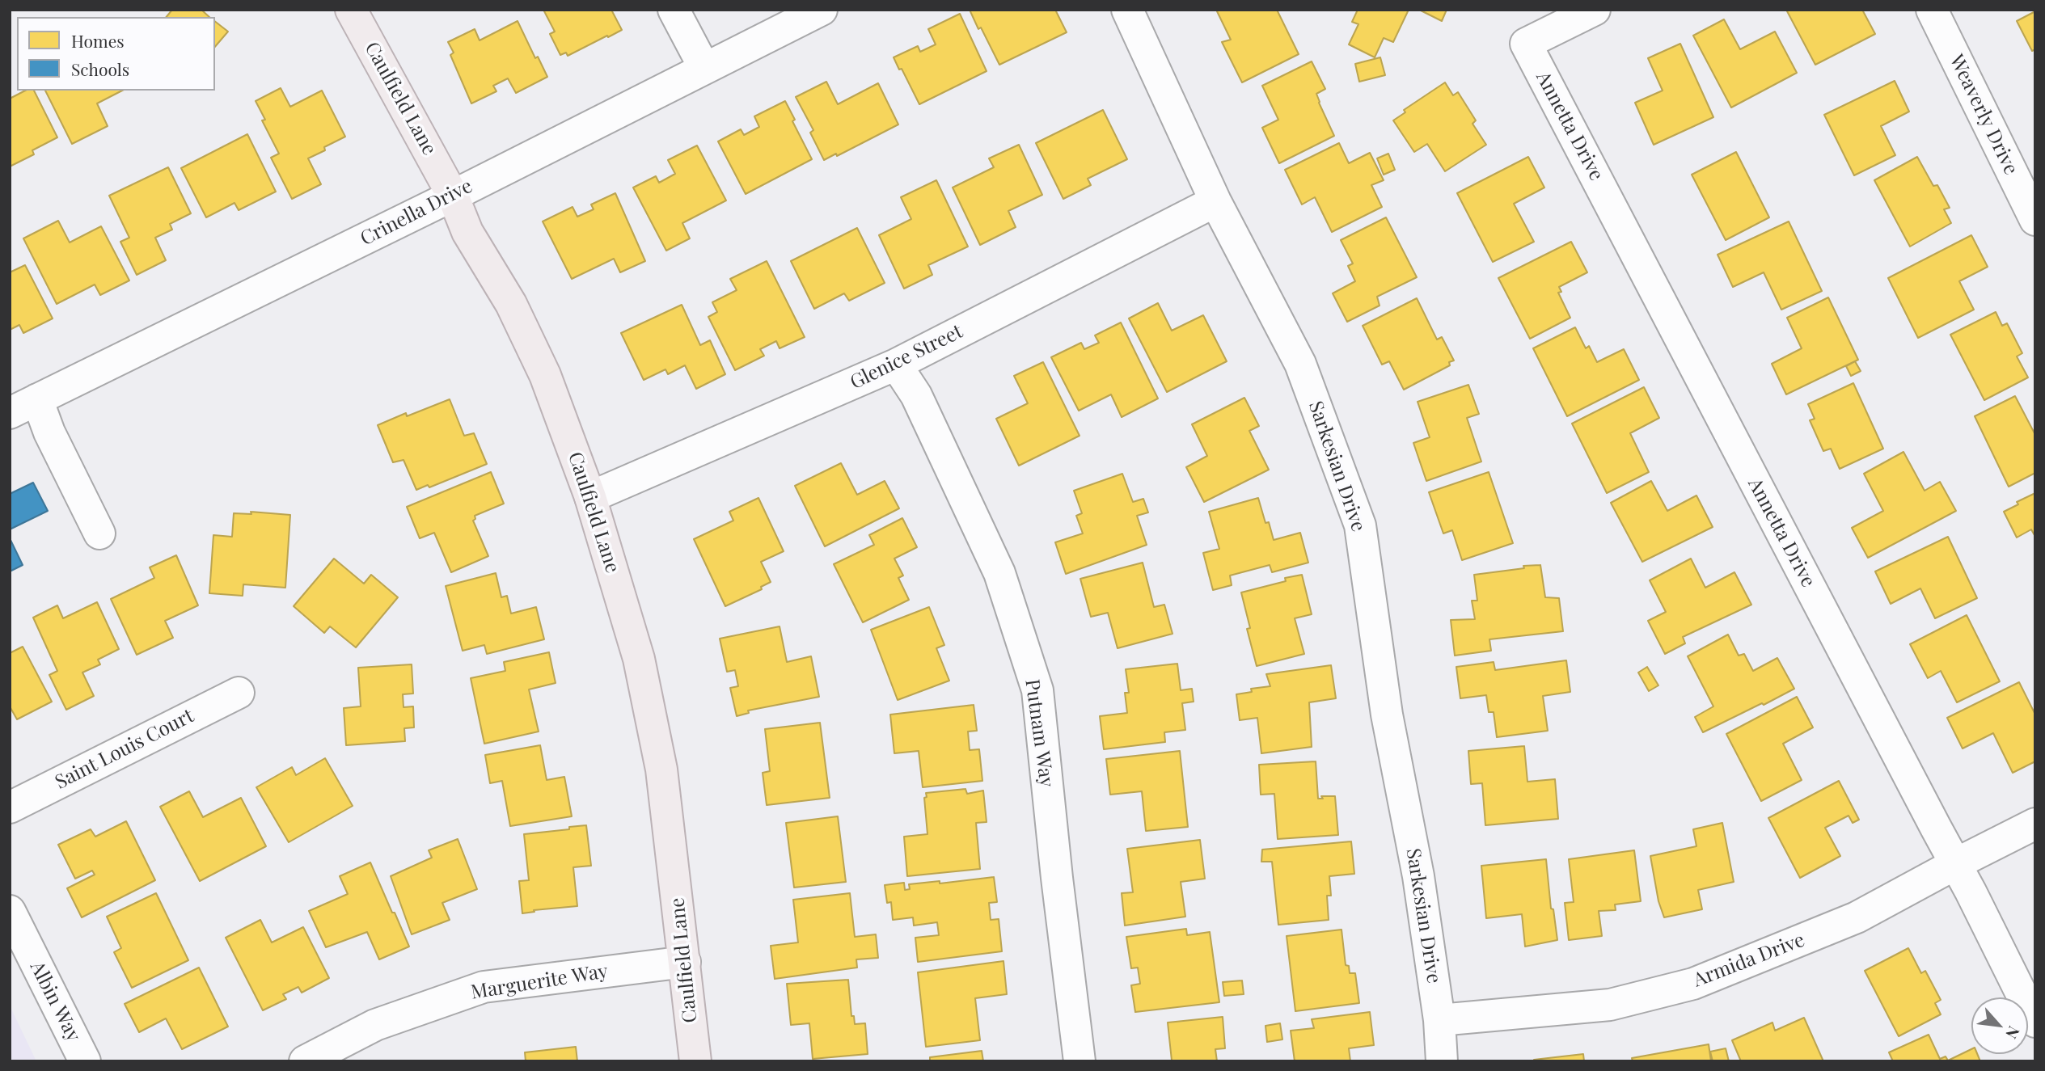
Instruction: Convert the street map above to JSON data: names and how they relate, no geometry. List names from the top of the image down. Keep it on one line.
{"streets":{"main road":["Caulfield Lane"],"street":["Weaverly Drive","Annetta Drive","Crinella Drive","Glenice Street","Sarkesian Drive","Putnam Way","Saint Louis Court","Armida Drive","Marguerite Way","Albin Way"]},"crossings":[["Caulfield Lane","Crinella Drive"],["Caulfield Lane","Glenice Street"],["Caulfield Lane","Marguerite Way"],["Annetta Drive","Armida Drive"],["Glenice Street","Sarkesian Drive"],["Glenice Street","Putnam Way"],["Sarkesian Drive","Armida Drive"]],"legend":["Homes","Schools"],"north":"bottom right"}
